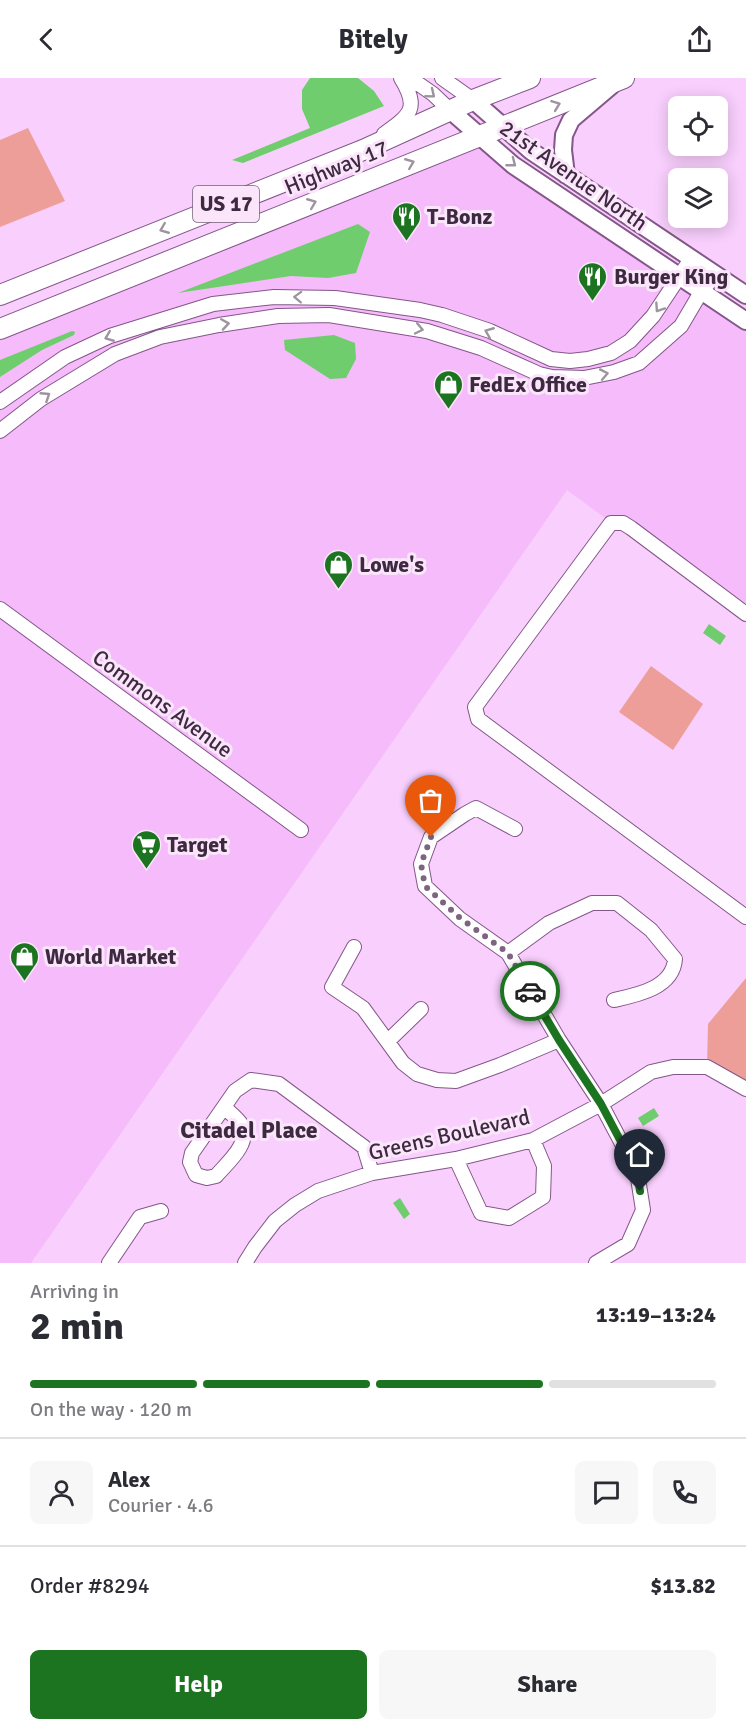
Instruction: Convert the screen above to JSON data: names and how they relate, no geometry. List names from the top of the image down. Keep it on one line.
{"streets":{"highway":["Highway 17","US 17"],"main road":["21st Avenue North"],"street":["Commons Avenue","Greens Boulevard"]},"crossings":[["Highway 17","21st Avenue North"]],"one_way":["21st Avenue North"],"districts":["Citadel Place"],"places":{"restaurant":["T-Bonz","Burger King"],"shop":["FedEx Office","Lowe's","World Market"],"supermarket":["Target"]},"page":{"header":"Bitely","heading":["2 min","Arriving in","13:19–13:24"],"panel":["Alex","Courier · 4.6","Order #8294","$13.82"],"bar":"On the way · 120 m","buttons":["Help","Share"]}}
